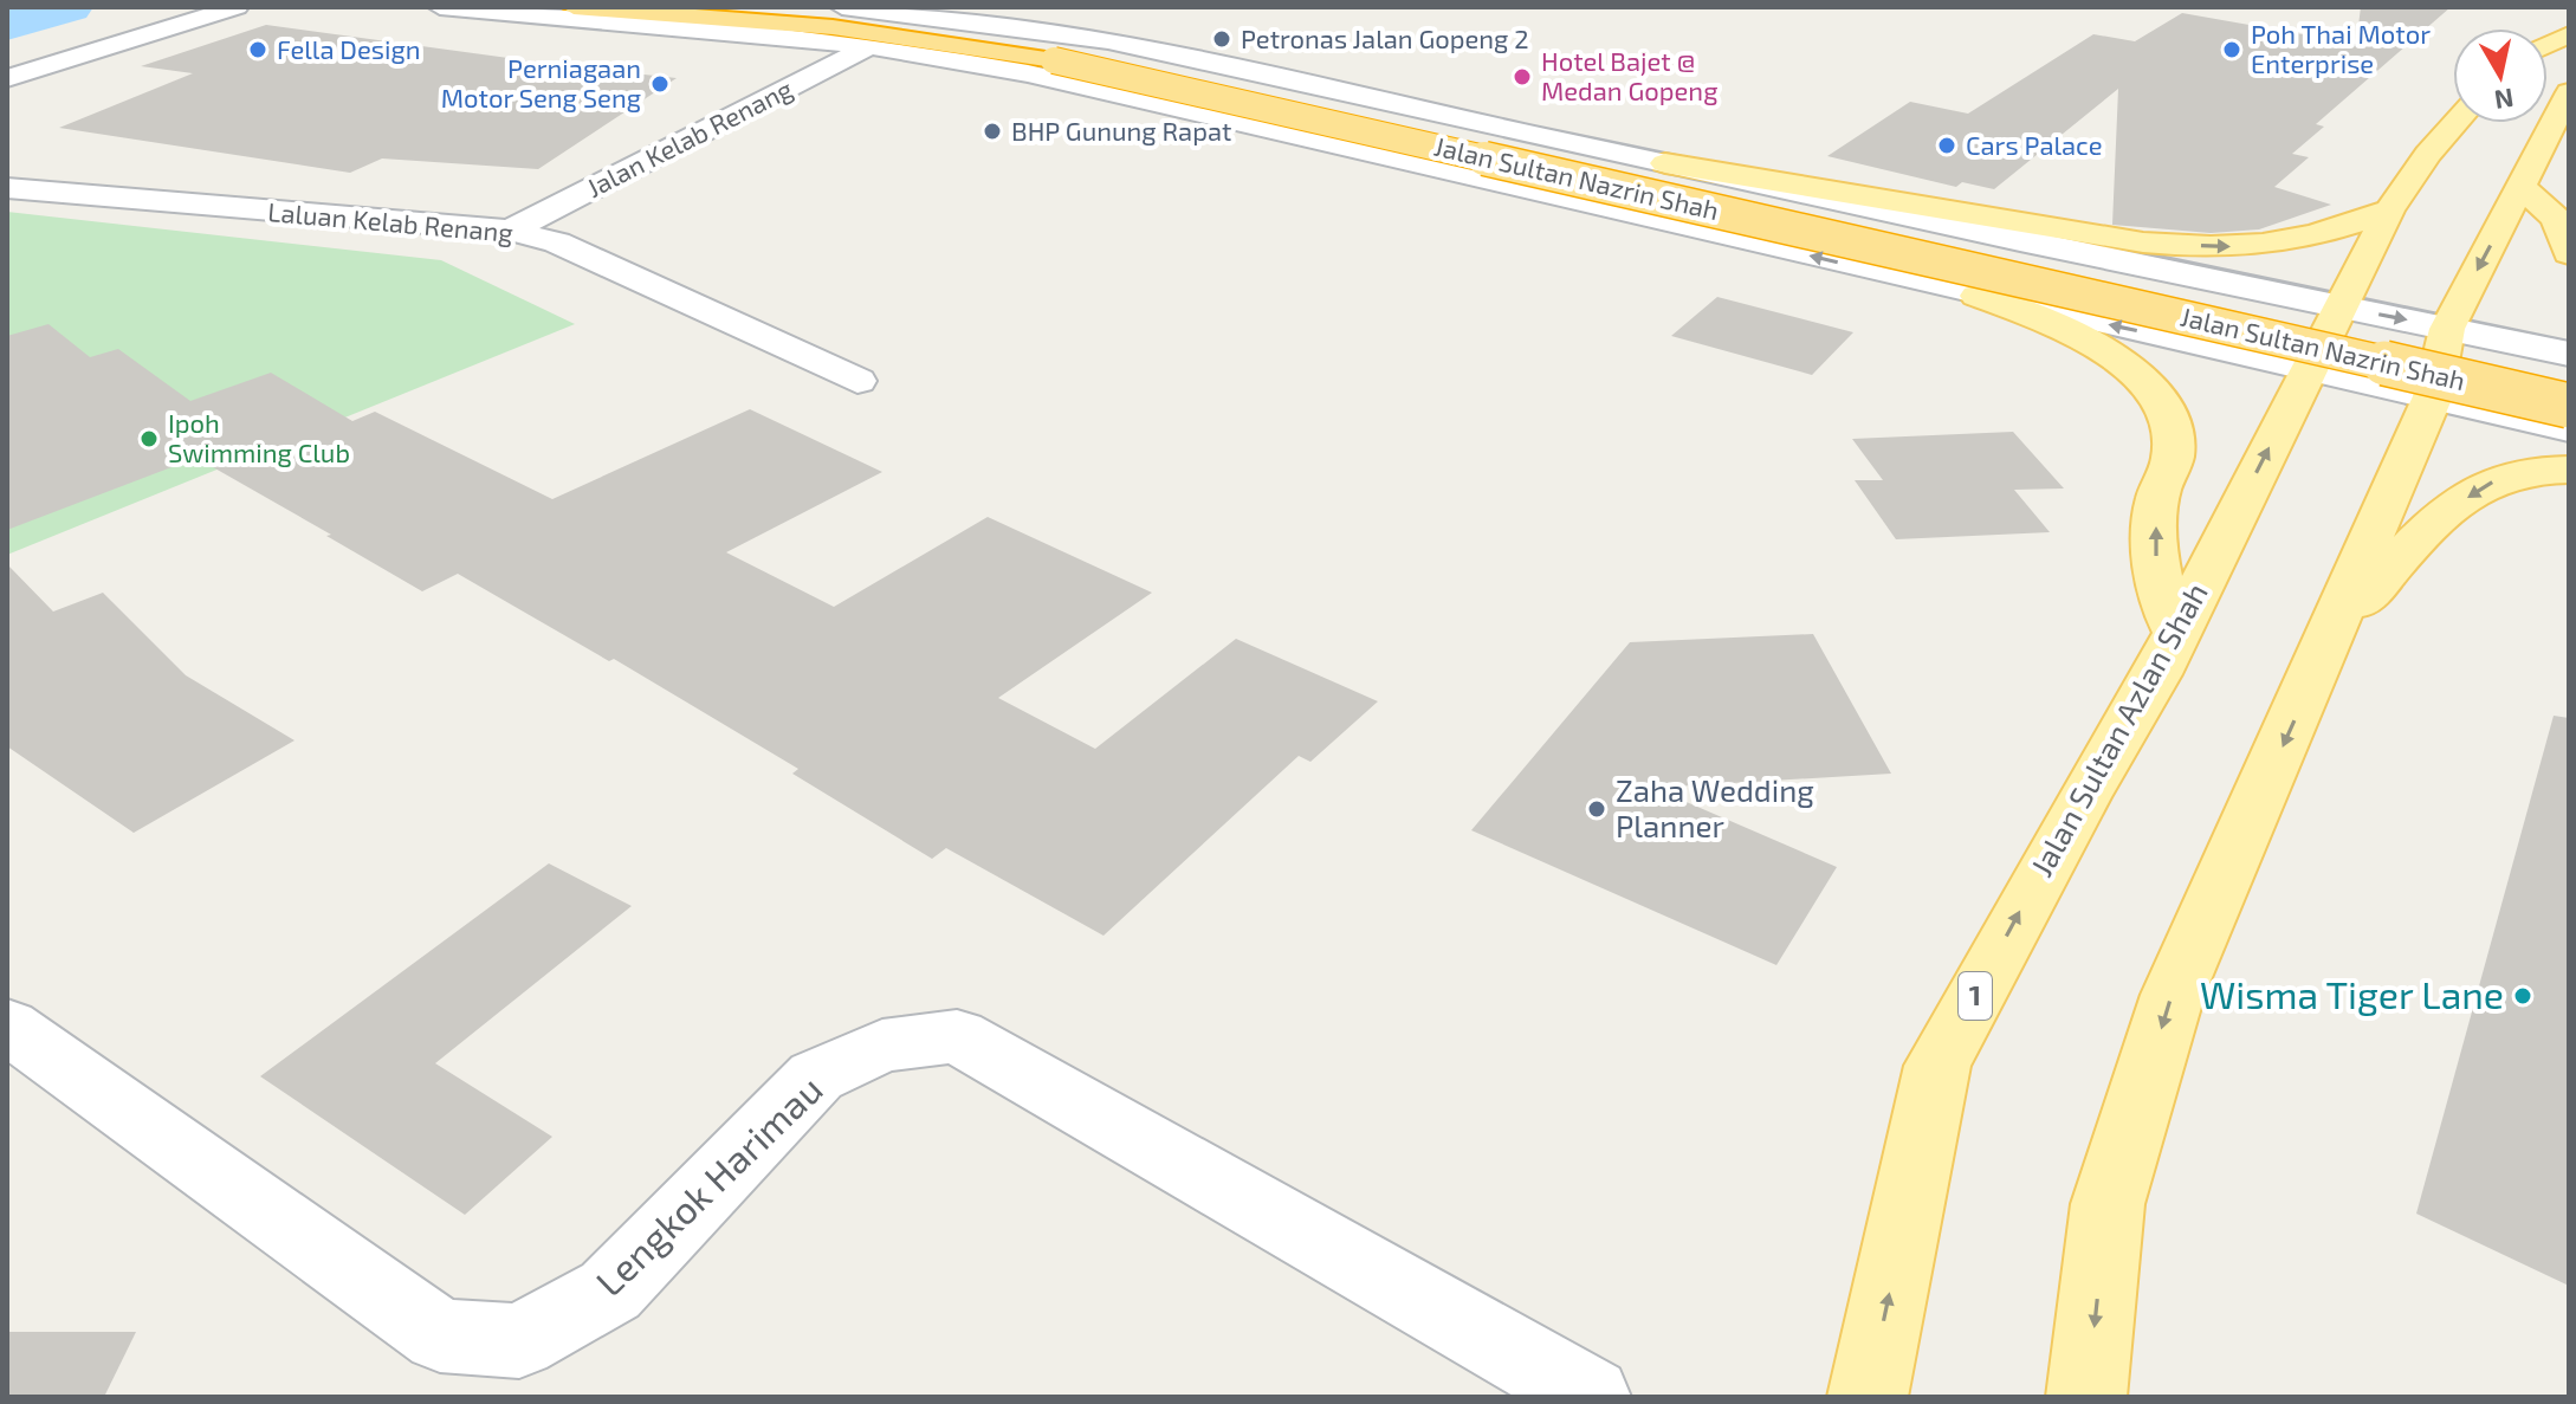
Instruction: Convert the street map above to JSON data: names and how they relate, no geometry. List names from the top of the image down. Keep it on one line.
{"streets":{"highway":["Jalan Sultan Nazrin Shah"],"main road":["Jalan Sultan Azlan Shah","1"],"street":["Jalan Kelab Renang","Laluan Kelab Renang","Lengkok Harimau"]},"crossings":[["Jalan Kelab Renang","Laluan Kelab Renang"]],"places":["Petronas Jalan Gopeng 2","Fella Design","Poh Thai Motor Enterprise","Hotel Bajet @ Medan Gopeng","Perniagaan Motor Seng Seng","BHP Gunung Rapat","Cars Palace","Ipoh Swimming Club","Zaha Wedding Planner","Wisma Tiger Lane"],"north":"bottom"}
